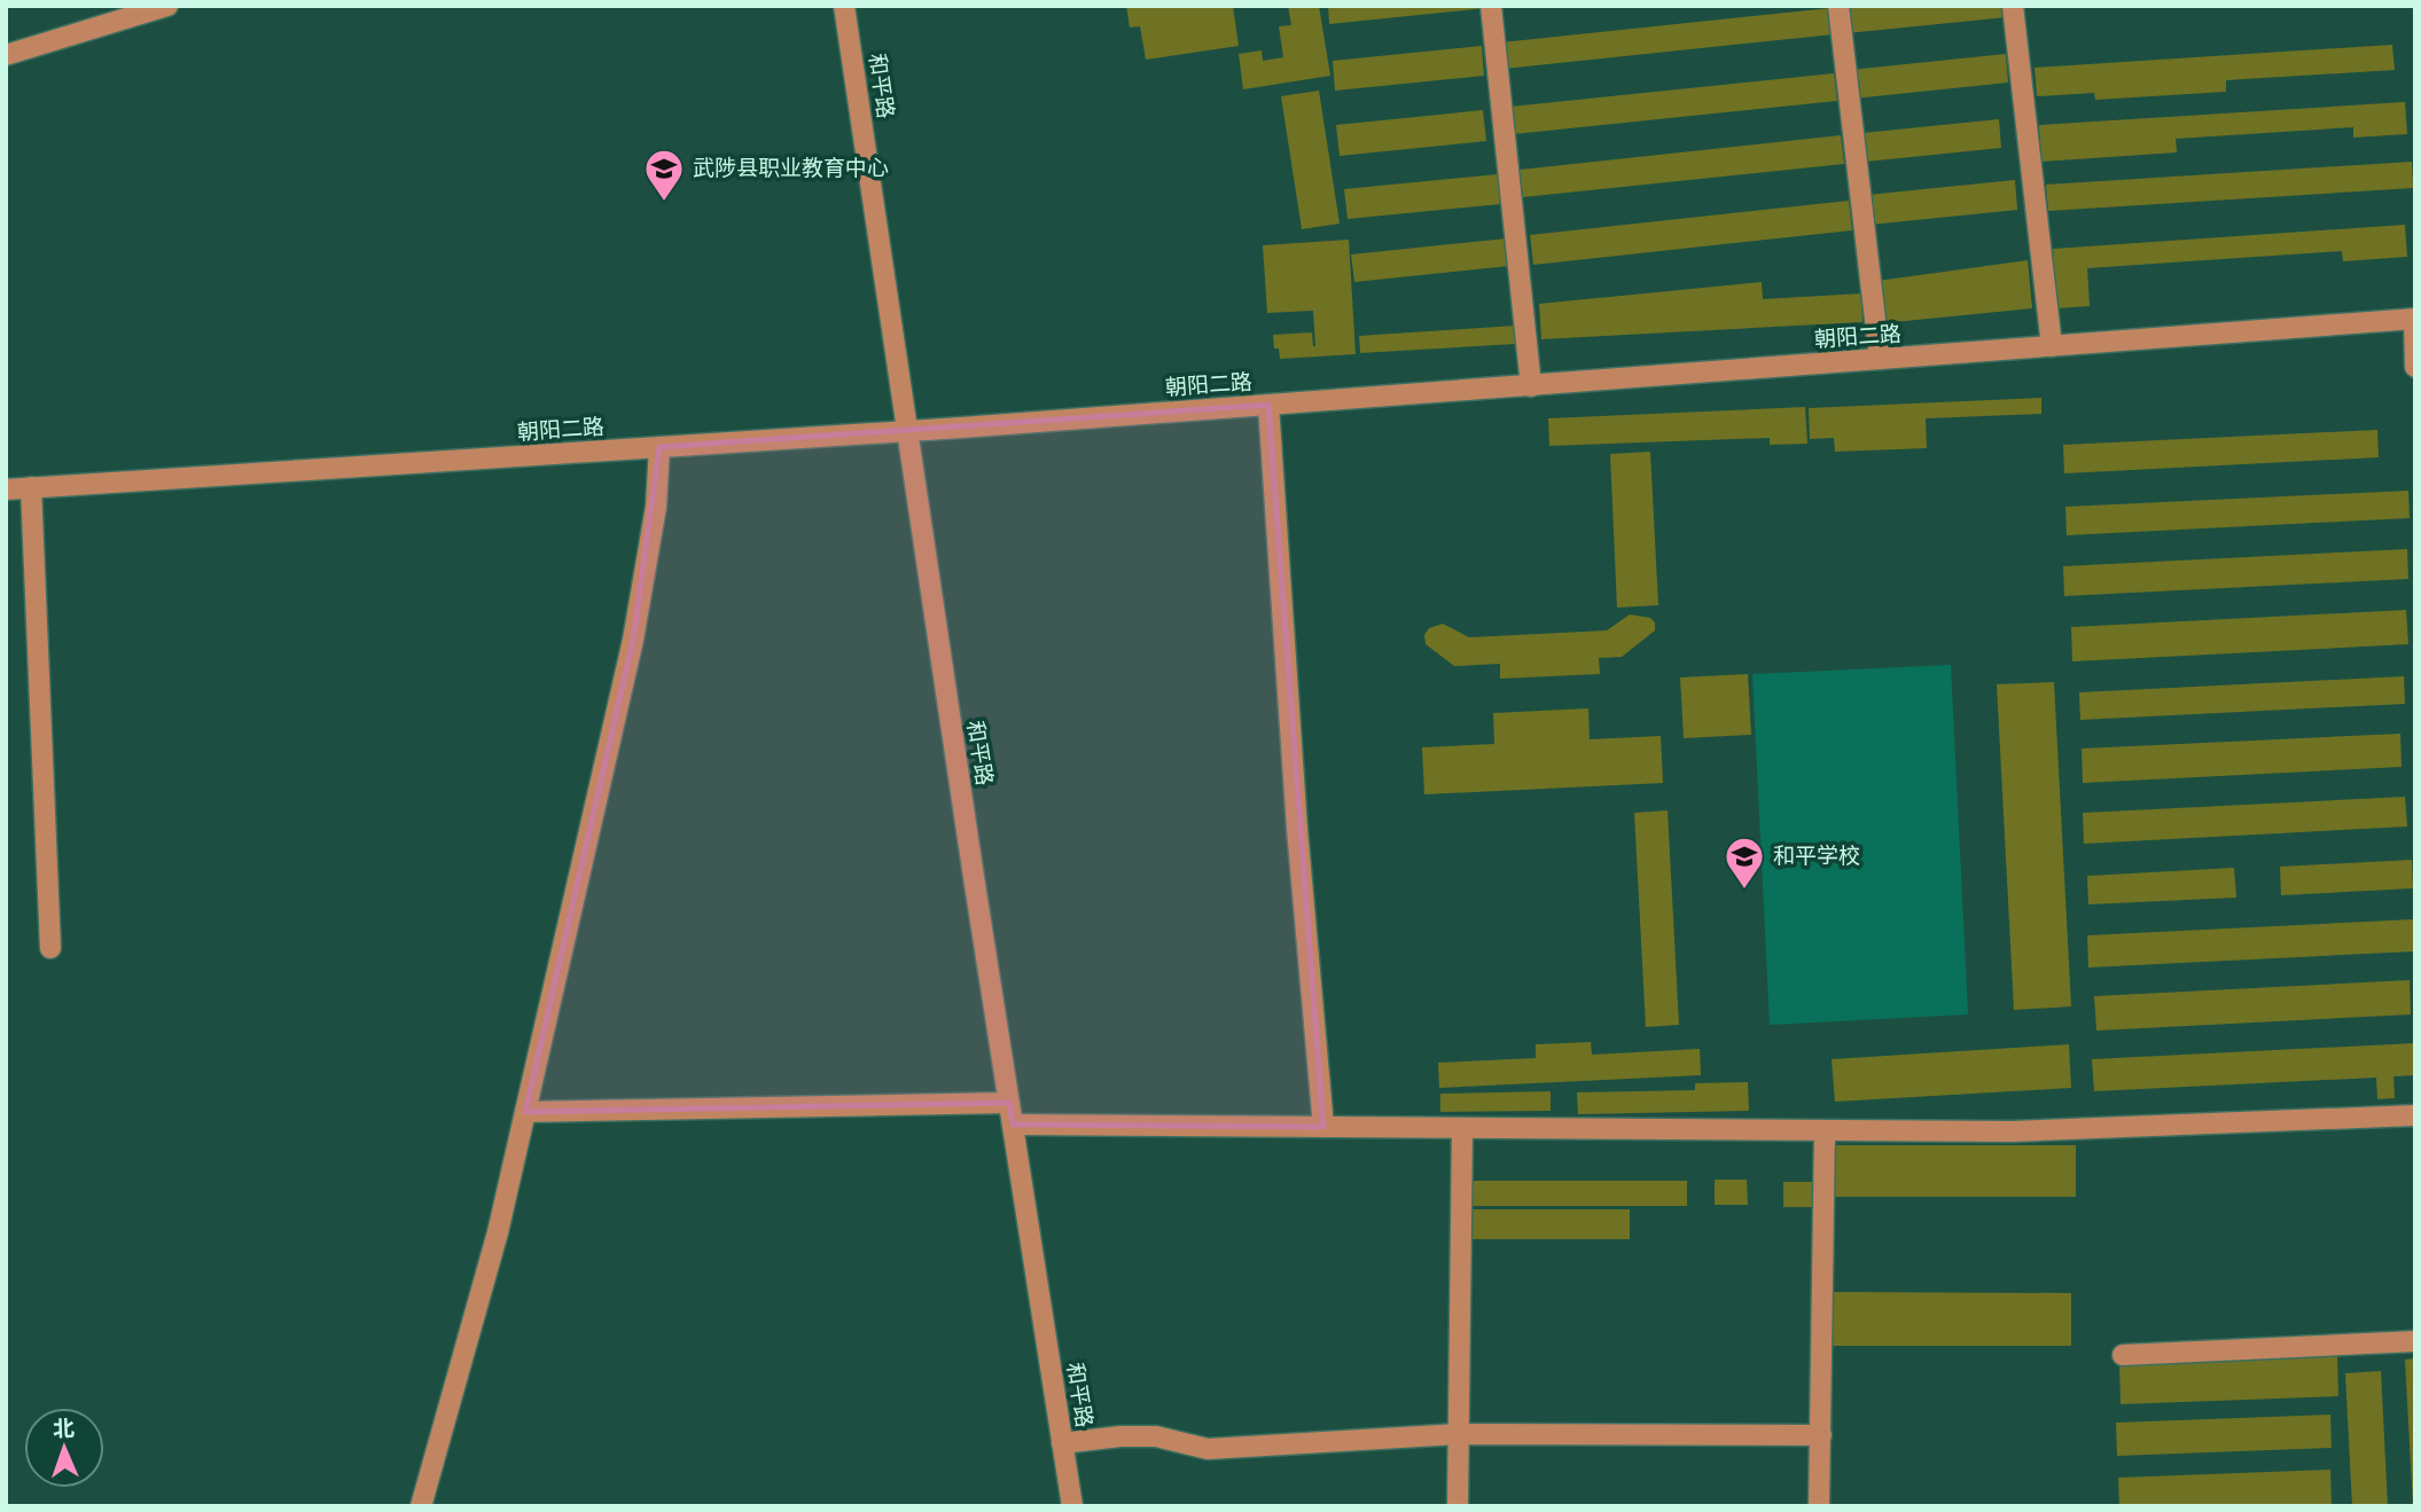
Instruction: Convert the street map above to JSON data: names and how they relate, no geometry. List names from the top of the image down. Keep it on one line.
{"streets":{"street":["和平路","朝阳二路"]},"crossings":[["和平路","朝阳二路"]],"places":{"school or university":["武陟县职业教育中心","和平学校"]},"north":"top"}
